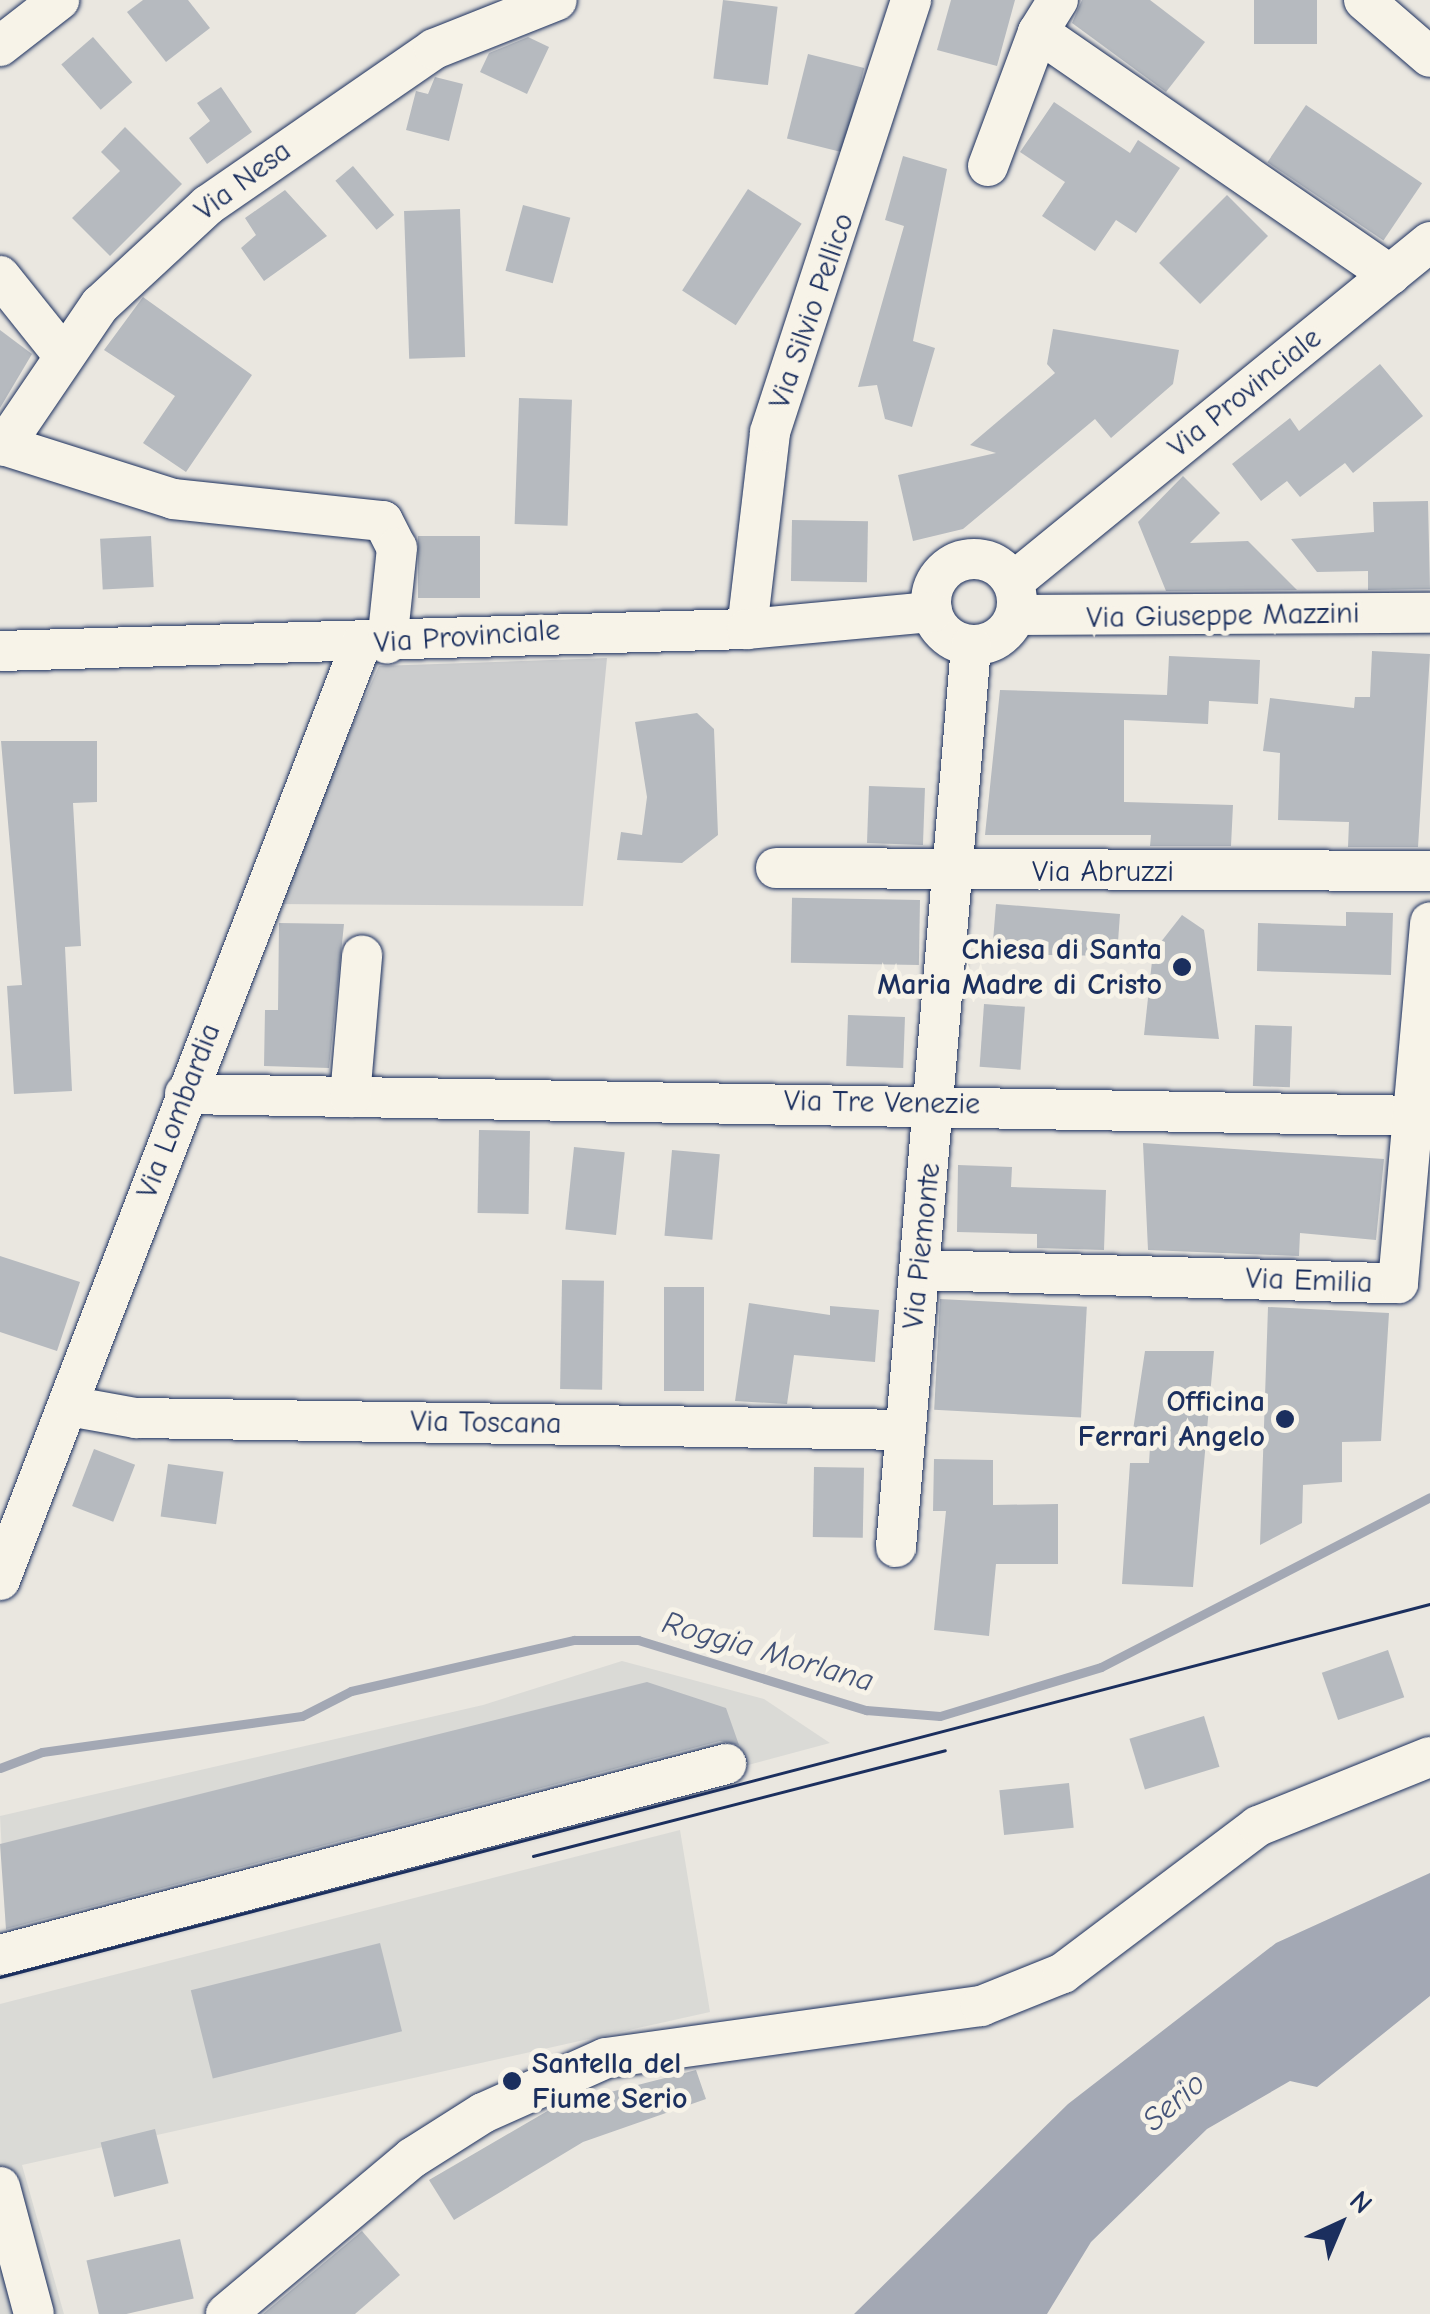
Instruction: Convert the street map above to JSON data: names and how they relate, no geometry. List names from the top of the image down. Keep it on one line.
{"streets":{"street":["Via Nesa","Via Silvio Pellico","Via Provinciale","Via Giuseppe Mazzini","Via Abruzzi","Via Tre Venezie","Via Lombardia","Via Piemonte","Via Emilia","Via Toscana"]},"crossings":[["Via Nesa","Via Lombardia"],["Via Silvio Pellico","Via Provinciale"],["Via Provinciale","Via Giuseppe Mazzini"],["Via Provinciale","Via Lombardia"],["Via Provinciale","Via Piemonte"],["Via Giuseppe Mazzini","Via Piemonte"],["Via Abruzzi","Via Piemonte"],["Via Tre Venezie","Via Lombardia"],["Via Tre Venezie","Via Piemonte"],["Via Tre Venezie","Via Emilia"],["Via Lombardia","Via Toscana"],["Via Piemonte","Via Emilia"],["Via Piemonte","Via Toscana"]],"water":["Roggia Morlana","Serio"],"places":["Chiesa di Santa Maria Madre di Cristo","Officina Ferrari Angelo","Santella del Fiume Serio"],"north":"top right"}
